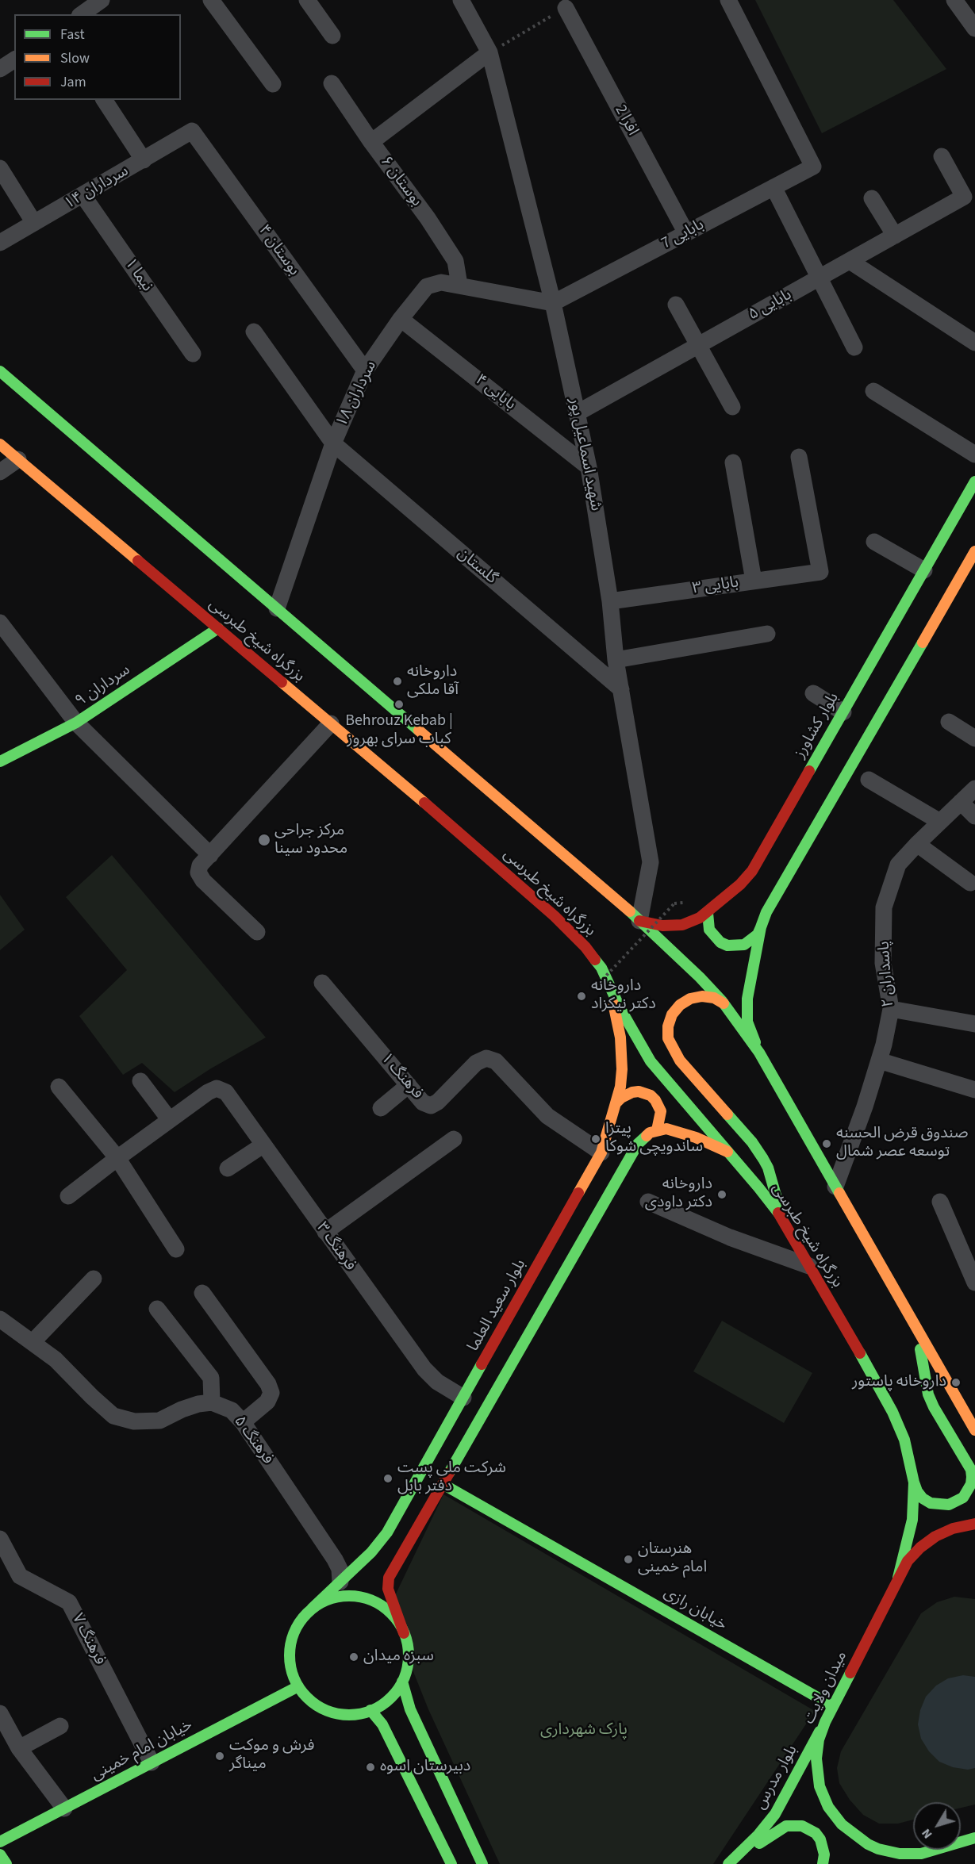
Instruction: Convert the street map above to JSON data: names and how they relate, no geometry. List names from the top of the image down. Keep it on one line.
{"streets":{"main road":["بزرگراه شیخ طبرسی","سرداران ۹","بلوار کشاورز","بلوار سعید العلما","خیابان رازی","میدان ولایت","خیابان امام خمینی","بلوار مدرس"],"street":["افرا 2","بوستان ۶","سرداران ۱۴","بابایی 7","بوستان ۴","نیما ۱","بابایی ۵","بابایی ۴","سرداران ۱۸","شهید اسماعیل پور","گلستان","بابایی ۳","پاسداران ۲","فرهنگ ۱","فرهنگ ۳","فرهنگ ۵","فرهنگ ۷"]},"crossings":[["افرا 2","بابایی 7"],["بوستان ۶","سرداران ۱۸"],["سرداران ۱۴","بوستان ۴"],["سرداران ۱۴","نیما ۱"],["بابایی 7","سرداران ۱۸"],["بابایی 7","شهید اسماعیل پور"],["بوستان ۴","سرداران ۱۸"],["بابایی ۵","شهید اسماعیل پور"],["بابایی ۴","سرداران ۱۸"],["بابایی ۴","شهید اسماعیل پور"],["سرداران ۱۸","شهید اسماعیل پور"],["سرداران ۱۸","گلستان"],["شهید اسماعیل پور","گلستان"],["شهید اسماعیل پور","بابایی ۳"],["شهید اسماعیل پور","بلوار کشاورز"],["بزرگراه شیخ طبرسی","سرداران ۹"],["بزرگراه شیخ طبرسی","بلوار سعید العلما"],["بزرگراه شیخ طبرسی","میدان ولایت"],["فرهنگ ۱","بلوار سعید العلما"],["فرهنگ ۳","بلوار سعید العلما"],["بلوار سعید العلما","فرهنگ ۵"],["بلوار سعید العلما","خیابان امام خمینی"],["خیابان رازی","میدان ولایت"],["فرهنگ ۷","خیابان امام خمینی"],["میدان ولایت","بلوار مدرس"]],"parks":["پارک شهرداری"],"places":["داروخانه آقا ملکی","Behrouz Kebab | کباب سرای بهروز","مرکز جراحی محدود سینا","داروخانه دکتر نیکزاد","پیتزا ساندویچی شوکا","صندوق قرض الحسنه توسعه عصر شمال","داروخانه دکتر داودی","داروخانه پاستور","شرکت ملی پست دفتر بابل","هنرستان امام خمینی","سبزه میدان","فرش و موکت میناگر","دبیرستان اسوه"],"legend":["Fast","Slow","Jam"],"north":"bottom left"}
